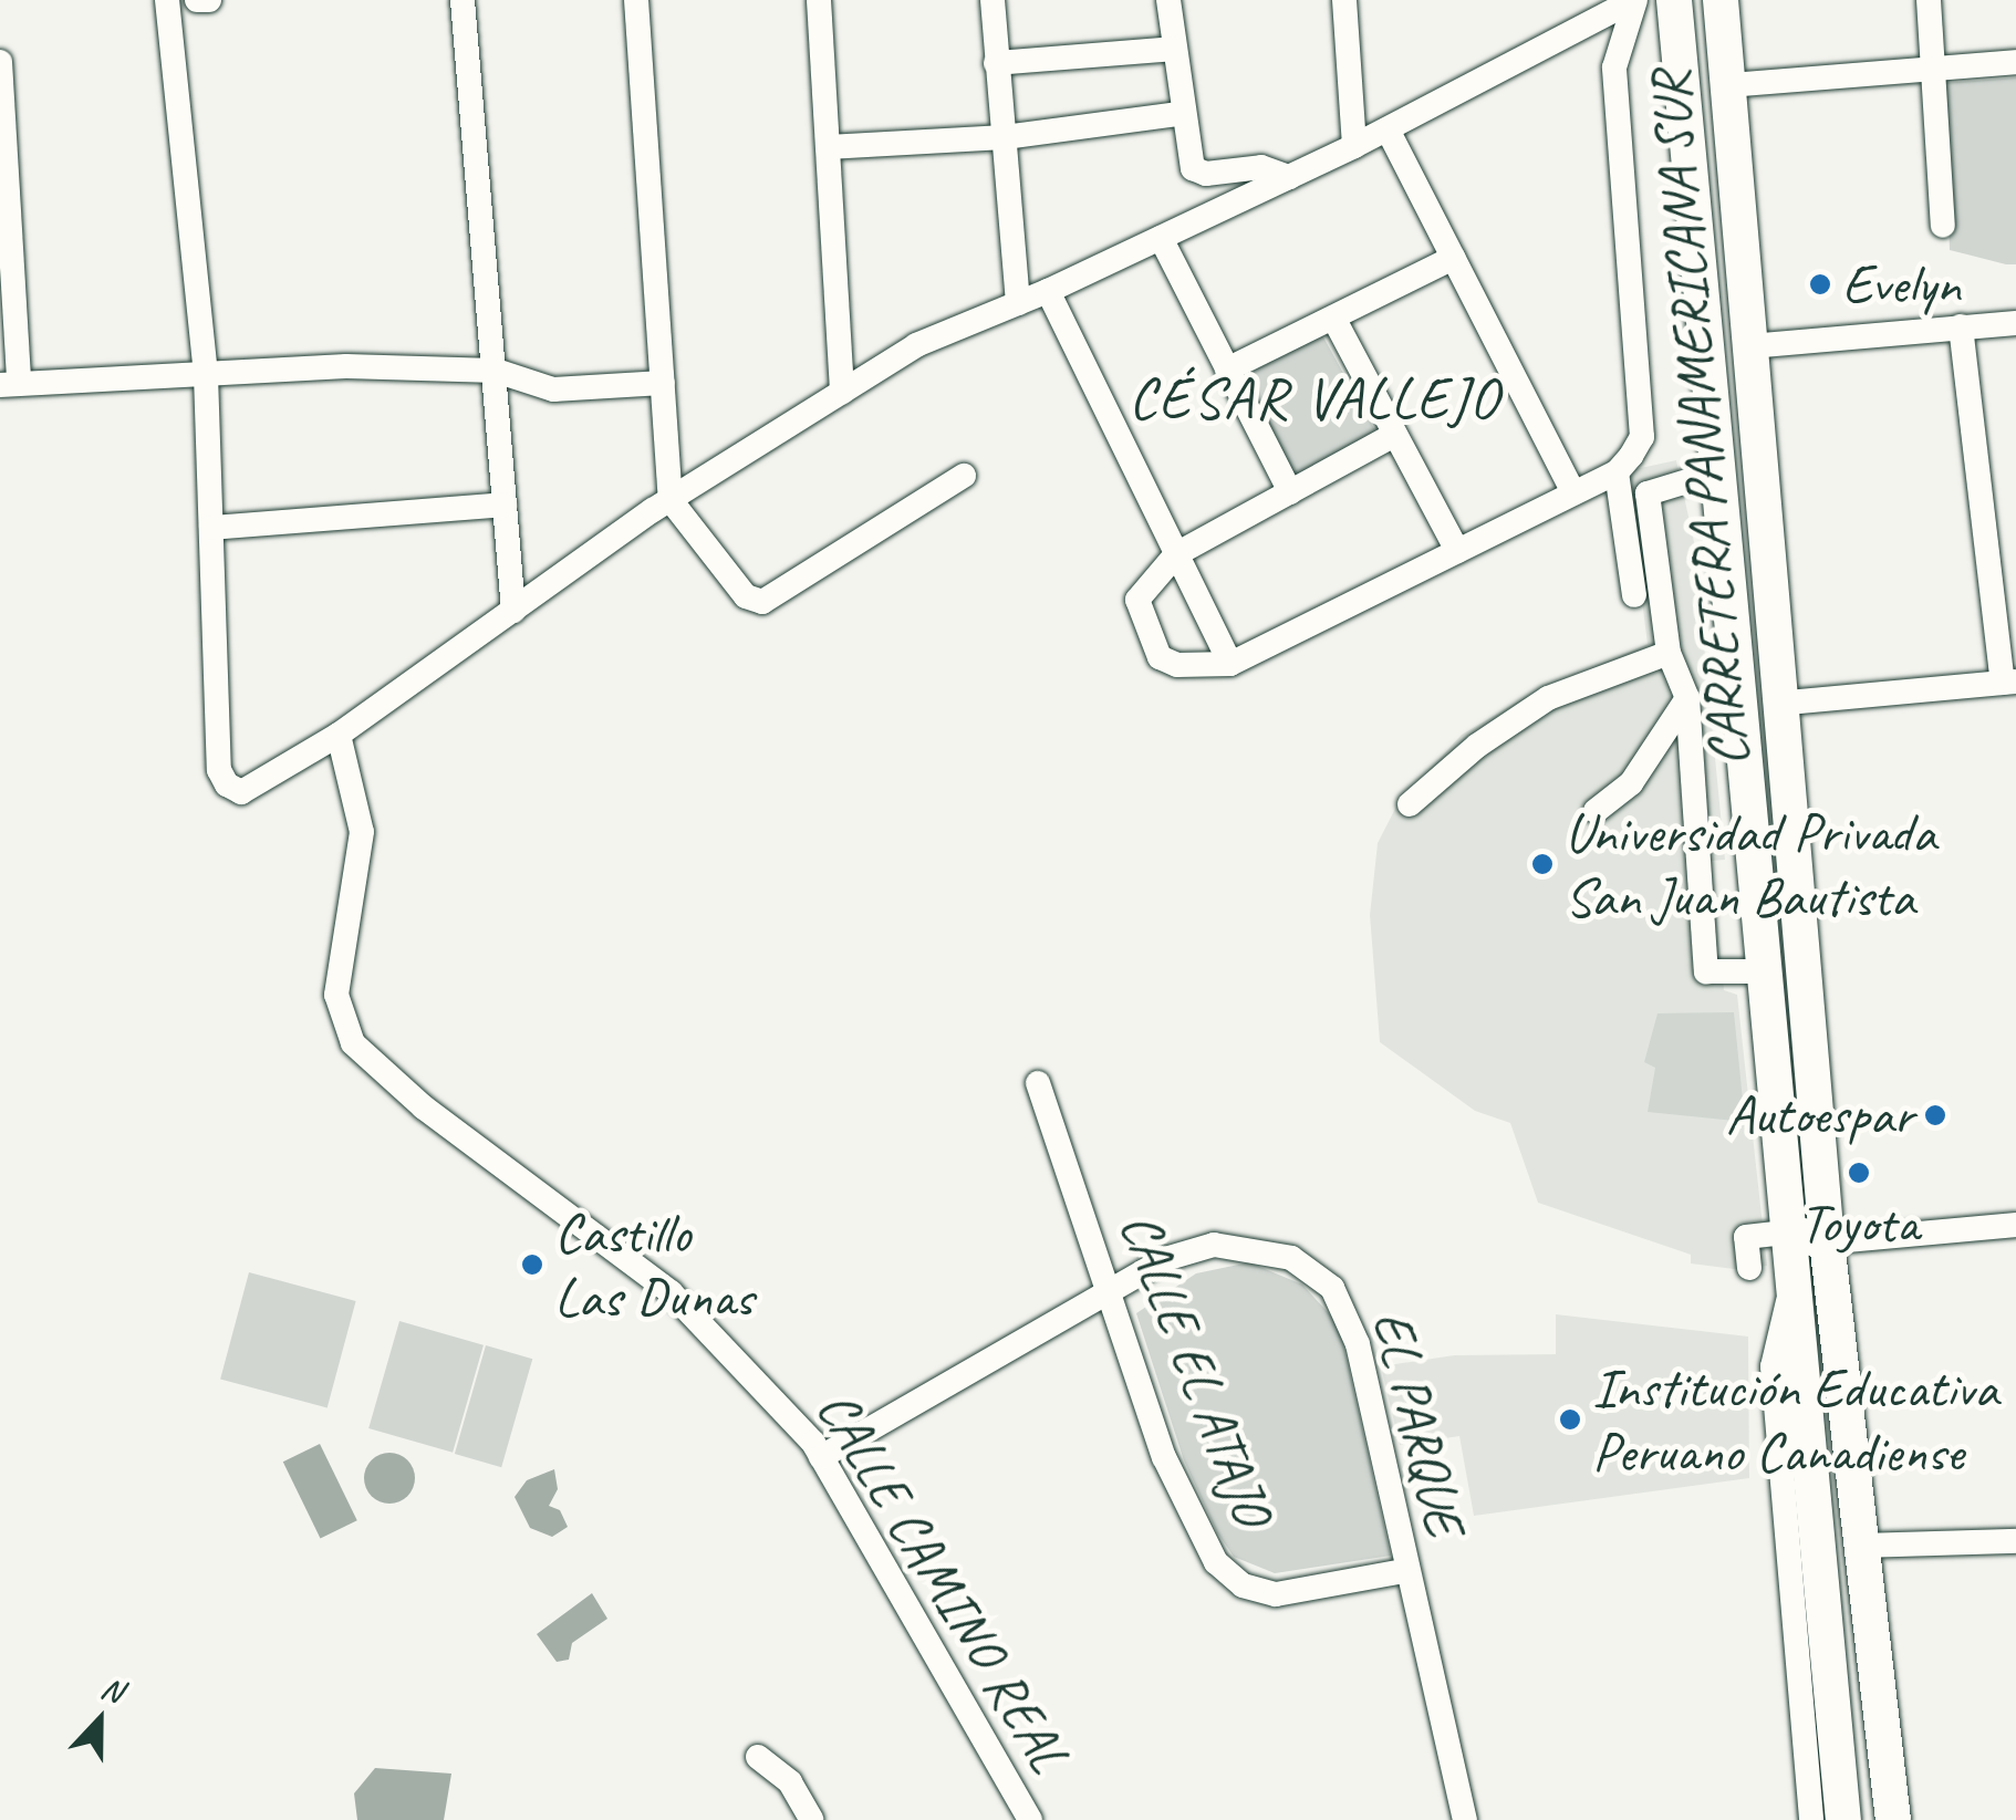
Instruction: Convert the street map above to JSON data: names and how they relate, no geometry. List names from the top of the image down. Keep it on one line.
{"streets":{"highway":["CARRETERA PANAMERICANA SUR"],"street":["CALLE EL ATAJO","EL PARQUE","CALLE CAMINO REAL"]},"crossings":[["CALLE EL ATAJO","EL PARQUE"],["EL PARQUE","CALLE CAMINO REAL"]],"districts":["CÉSAR VALLEJO"],"places":["Evelyn","Universidad Privada San Juan Bautista","Autoespar","Toyota","Castillo Las Dunas","Institución Educativa Peruano Canadiense"],"north":"top"}
